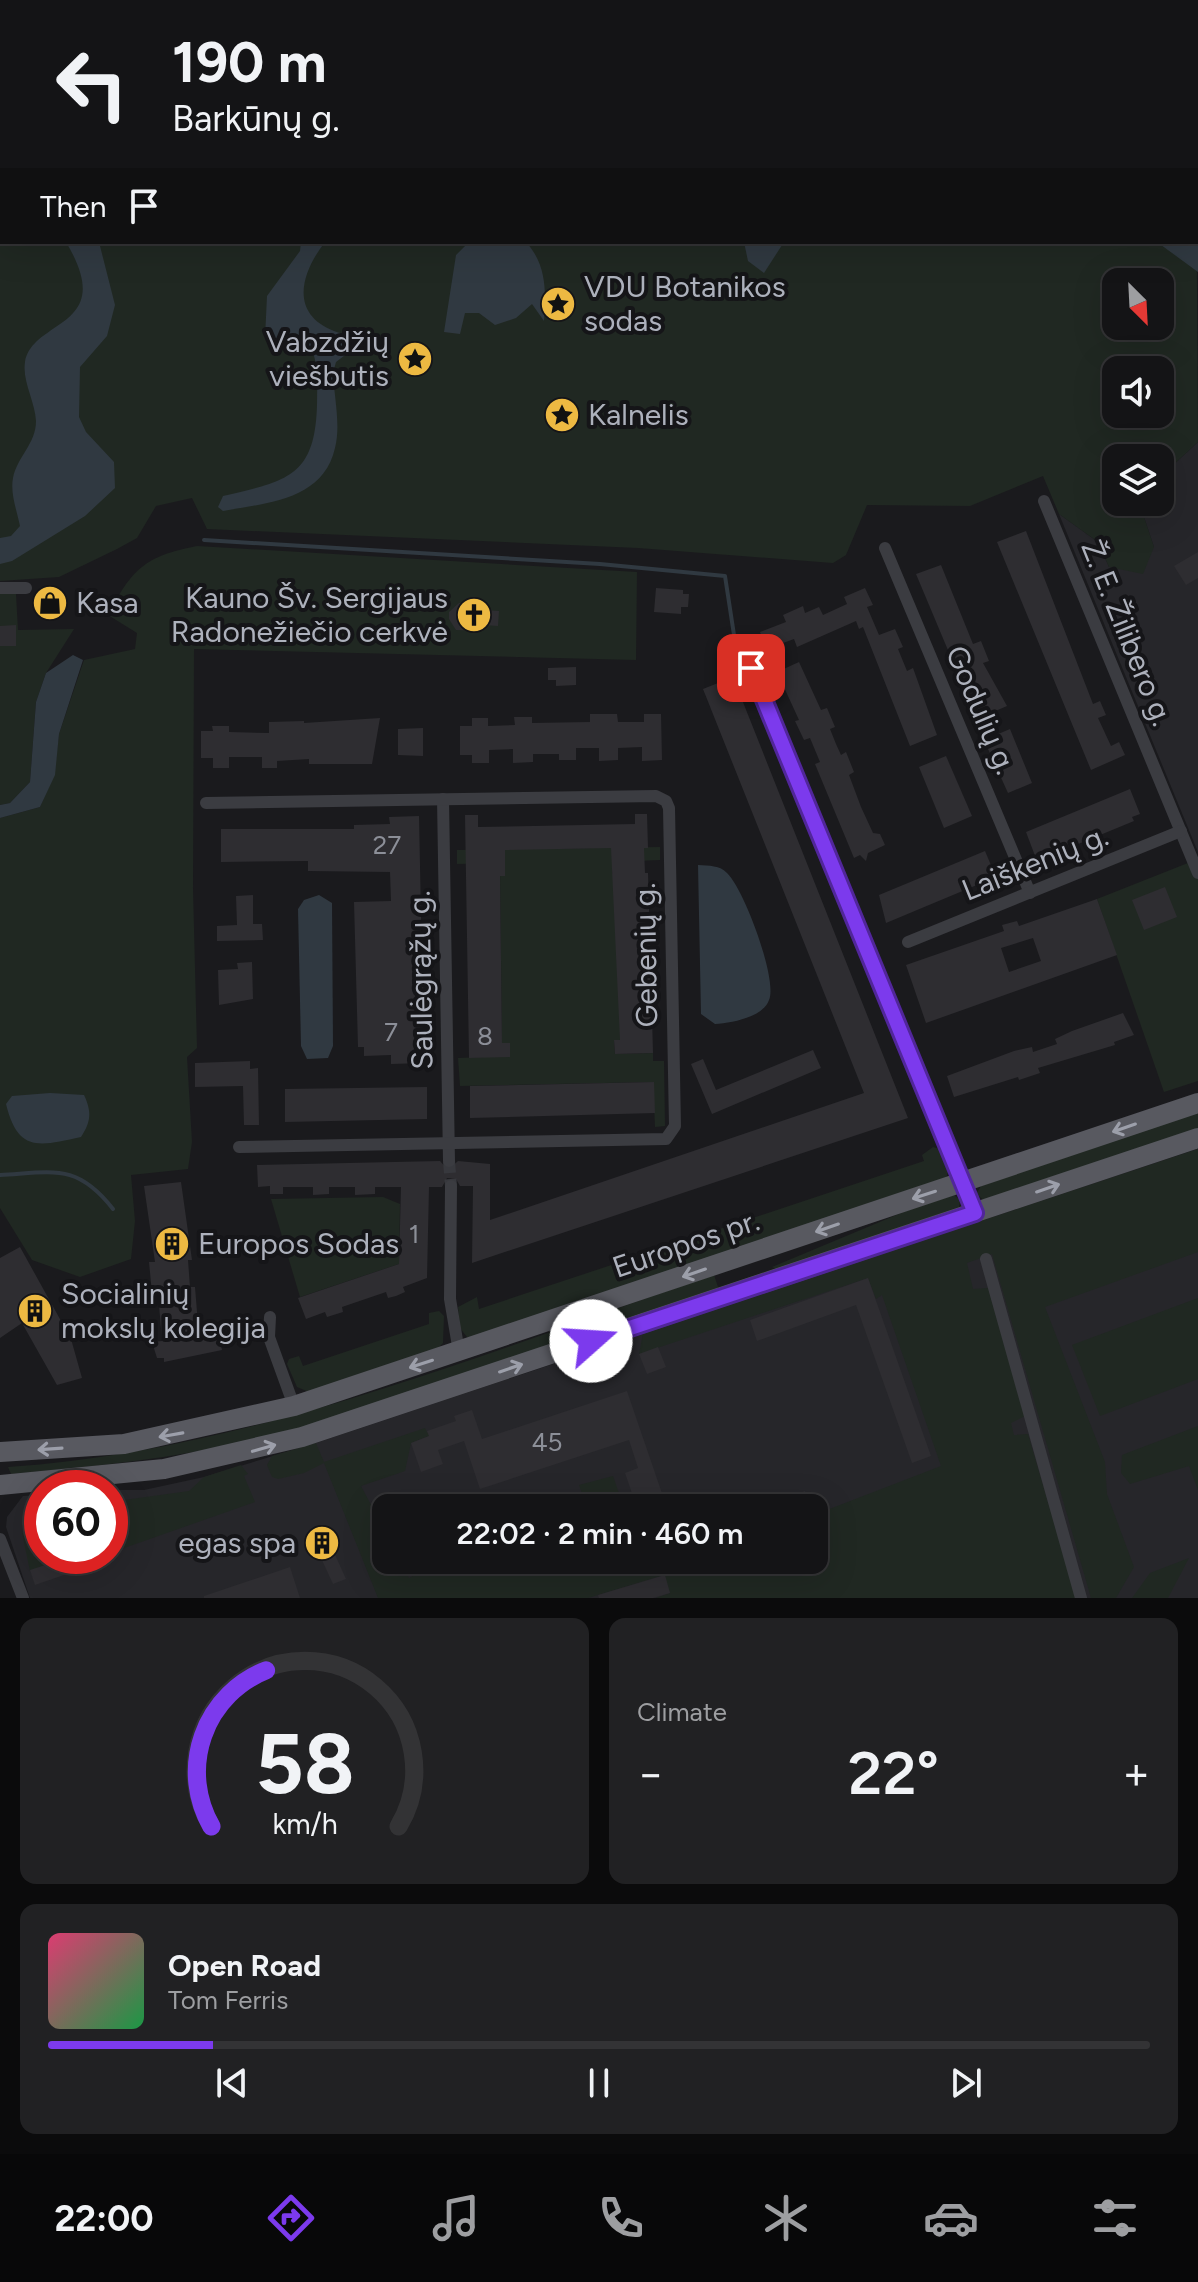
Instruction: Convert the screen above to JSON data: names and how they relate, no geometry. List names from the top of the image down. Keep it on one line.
{"streets":{"main road":["Europos pr."],"street":["Ž. E. Žilibero g.","Godulių g.","Laiškenių g.","Gebenių g.","Saulėgrąžų g."]},"crossings":[["Ž. E. Žilibero g.","Laiškenių g."],["Godulių g.","Laiškenių g."],["Gebenių g.","Saulėgrąžų g."]],"places":{"place":["VDU Botanikos sodas","Vabzdžių viešbutis","Kalnelis"],"shop":["Kasa"],"church":["Kauno Šv. Sergijaus Radonežiečio cerkvė"],"building":["Europos Sodas","Socialinių mokslų kolegija","egas spa"]},"house_numbers":["27","7","8","1","45"],"north":"bottom right","page":{"turn":["190 m","Barkūnų g."],"then":"Then","limit":"60","trip":"22:02 · 2 min · 460 m","tile":"Climate","heat":["−","22°","+"],"song":["Open Road","Tom Ferris"],"tabs":"22:00","gauge":["58","km/h"]}}
